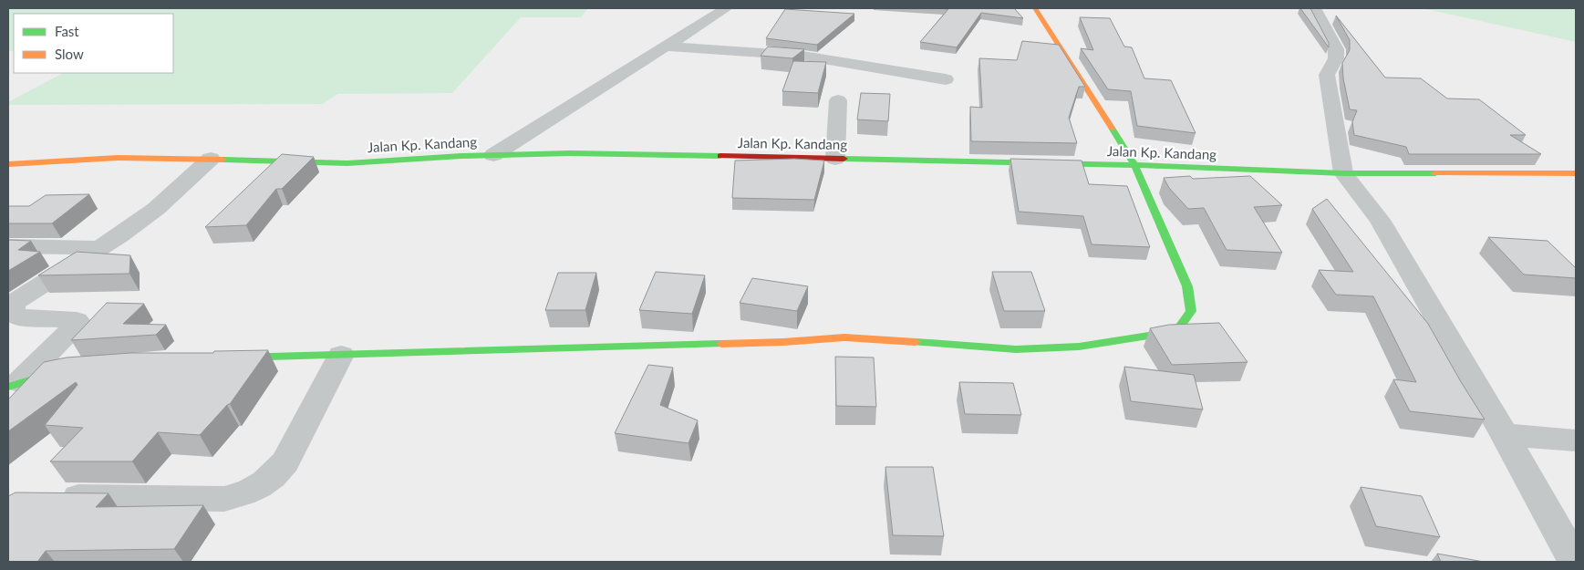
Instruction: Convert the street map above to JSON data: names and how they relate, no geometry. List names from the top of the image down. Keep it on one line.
{"streets":{"street":["Jalan Kp. Kandang"]},"legend":["Fast","Slow"]}
